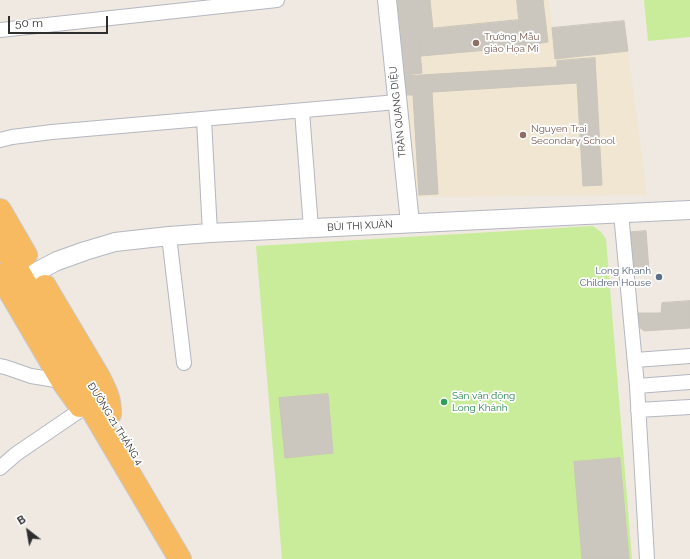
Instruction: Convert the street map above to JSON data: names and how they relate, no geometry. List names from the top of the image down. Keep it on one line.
{"streets":{"highway":["ĐƯỜNG 21 THÁNG 4"],"street":["TRẦN QUANG DIỆU","BÙI THỊ XUÂN"]},"crossings":[["TRẦN QUANG DIỆU","BÙI THỊ XUÂN"]],"places":["Trường Mẫu giáo Họa Mi","Nguyen Trai Secondary School","Long Khanh Children House","Sân vận động Long Khánh"],"scale_bar":"50 m","north":"top left"}
